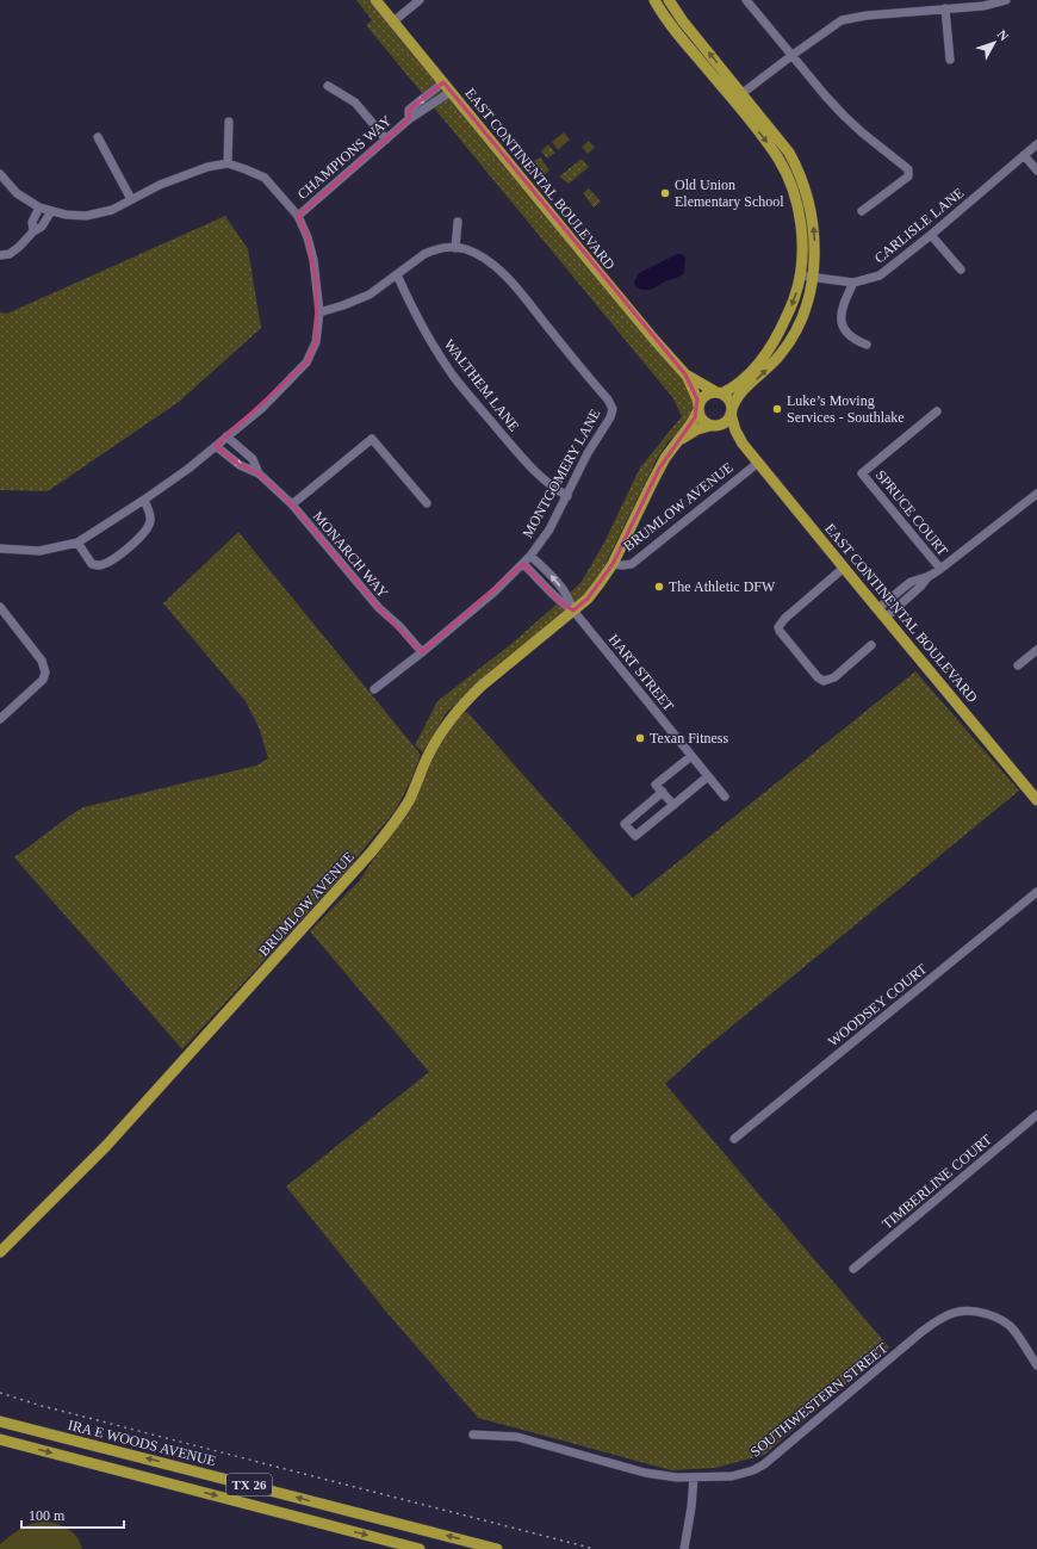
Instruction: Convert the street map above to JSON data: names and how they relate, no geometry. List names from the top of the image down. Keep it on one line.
{"streets":{"main road":["EAST CONTINENTAL BOULEVARD","BRUMLOW AVENUE","IRA E WOODS AVENUE","TX 26"],"street":["CHAMPIONS WAY","CARLISLE LANE","WALTHEM LANE","MONTGOMERY LANE","SPRUCE COURT","MONARCH WAY","HART STREET","WOODSEY COURT","TIMBERLINE COURT","SOUTHWESTERN STREET"]},"crossings":[["CHAMPIONS WAY","EAST CONTINENTAL BOULEVARD"],["EAST CONTINENTAL BOULEVARD","BRUMLOW AVENUE"],["WALTHEM LANE","MONTGOMERY LANE"],["MONTGOMERY LANE","MONARCH WAY"],["BRUMLOW AVENUE","HART STREET"]],"places":["Old Union Elementary School","Luke’s Moving Services - Southlake","The Athletic DFW","Texan Fitness"],"scale_bar":"100 m","north":"top right"}
